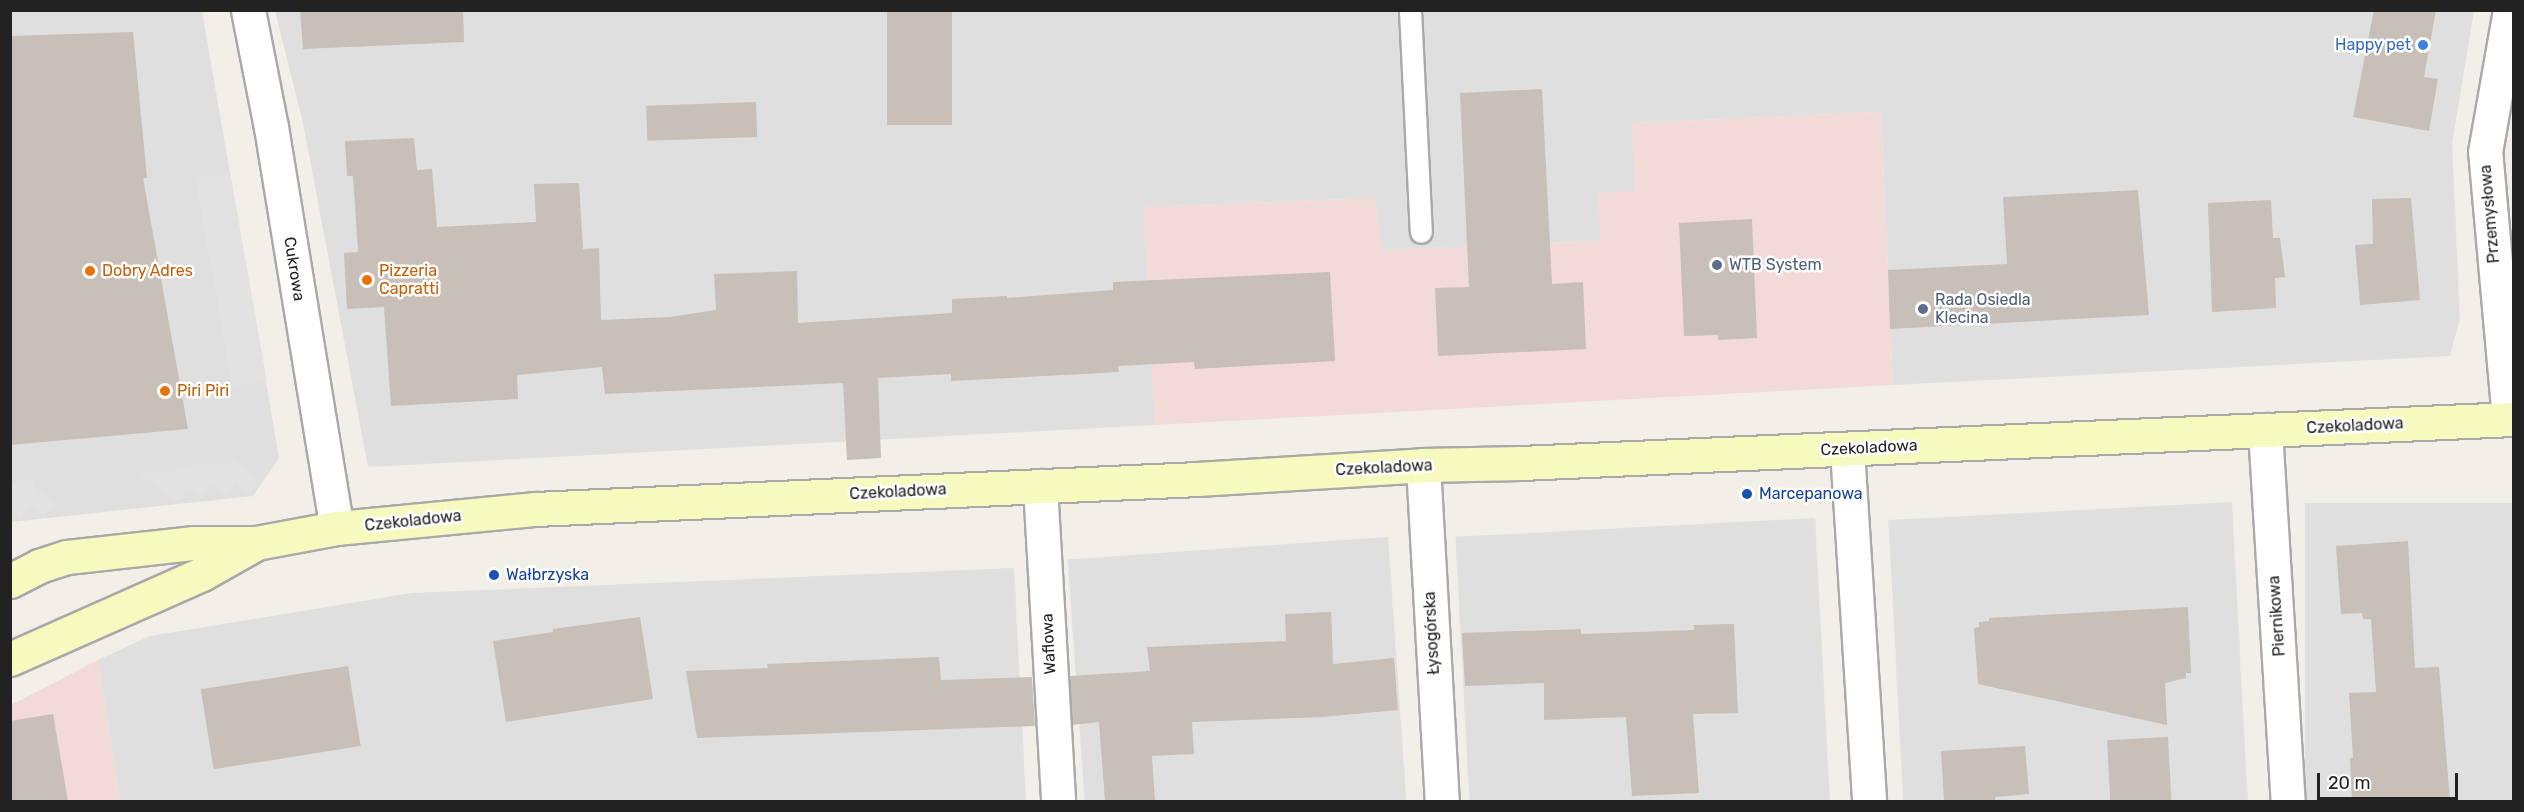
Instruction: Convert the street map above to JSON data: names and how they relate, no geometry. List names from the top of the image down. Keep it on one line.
{"streets":{"street":["Przemysłowa","Cukrowa","Czekoladowa","Piernikowa","Łysogórska","Waflowa"]},"crossings":[["Przemysłowa","Czekoladowa"],["Cukrowa","Czekoladowa"],["Czekoladowa","Piernikowa"],["Czekoladowa","Łysogórska"],["Czekoladowa","Waflowa"]],"places":["Happy pet","WTB System","Dobry Adres","Pizzeria Capratti","Rada Osiedla Klecina","Piri Piri","Marcepanowa","Wałbrzyska"],"scale_bar":"20 m"}
